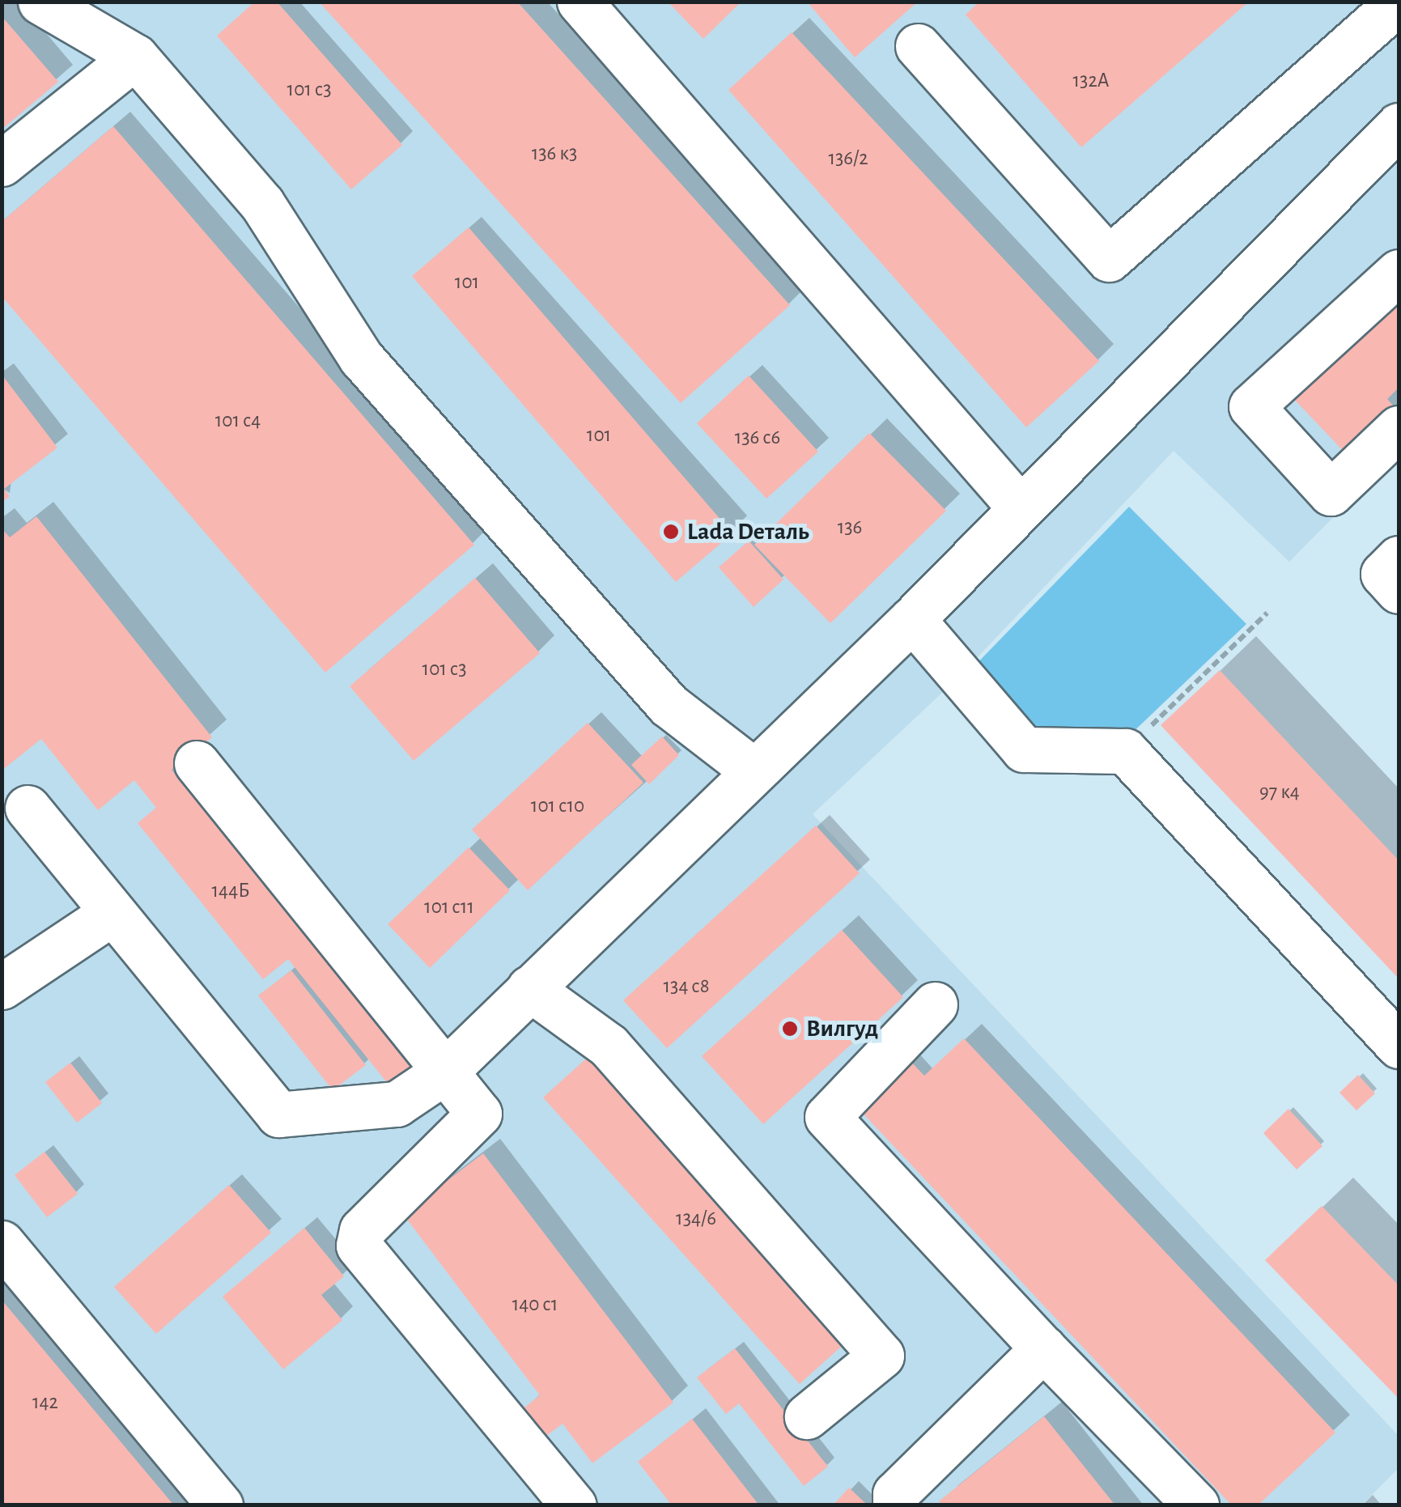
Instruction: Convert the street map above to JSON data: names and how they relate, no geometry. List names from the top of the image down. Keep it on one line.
{"places":["Lada Dеталь","Вилгуд"],"house_numbers":["132А","101 с3","136 к3","136/2","101","101 с4","101","136 с6","136","101 с3","97 к4","101 с10","144Б","101 с11","134 с8","134/6","140 с1","142"]}
